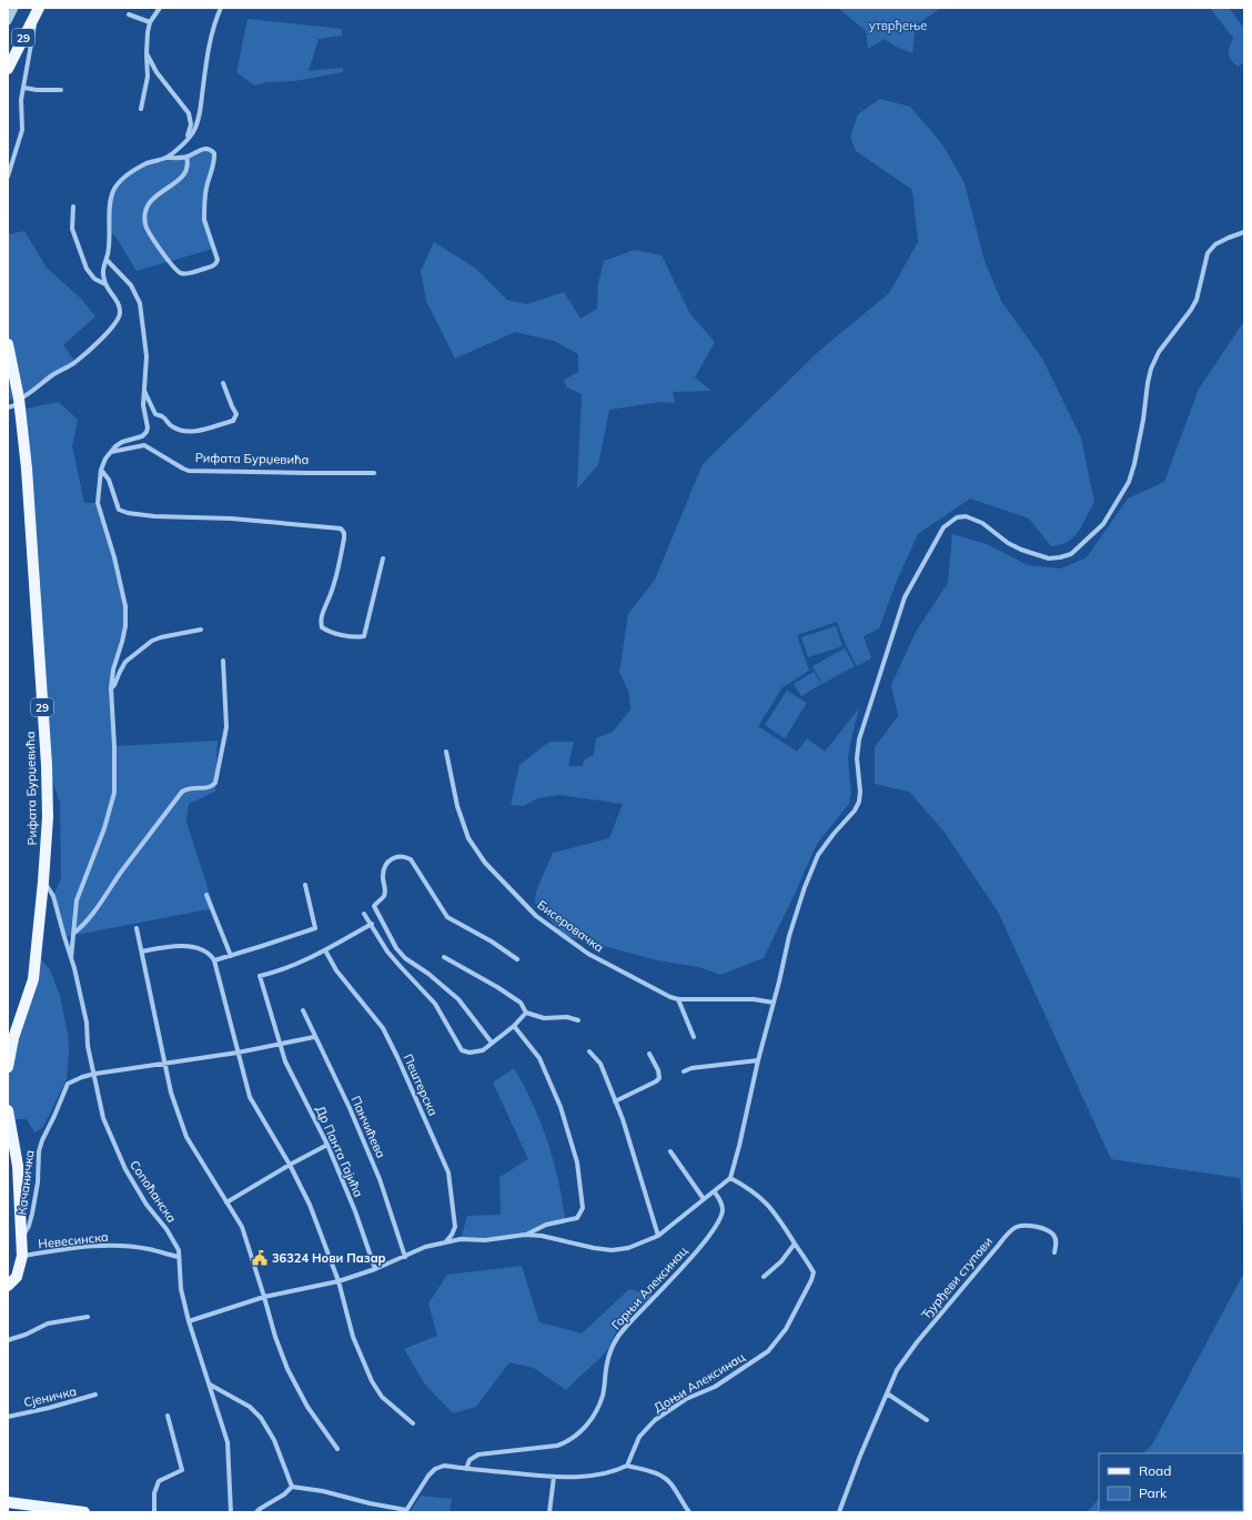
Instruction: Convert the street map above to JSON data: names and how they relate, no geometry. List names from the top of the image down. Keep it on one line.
{"streets":{"main road":["29","Рифата Бурџевића"],"street":["Бисеровачка","Пештерска","Панчићева","Др Панта Гајића","Качаничка","Сопоћанска","Невесинска","Ђурђеви ступови","Горњи Алексинац","Доњи Алексинац","Сјеничка"]},"crossings":[["Рифата Бурџевића","Сопоћанска"],["Пештерска","Др Панта Гајића"],["Качаничка","Сопоћанска"],["Сопоћанска","Невесинска"]],"parks":["утврђење"],"places":{"public building":["36324 Нови Пазар"]},"legend":["Road","Park"]}
